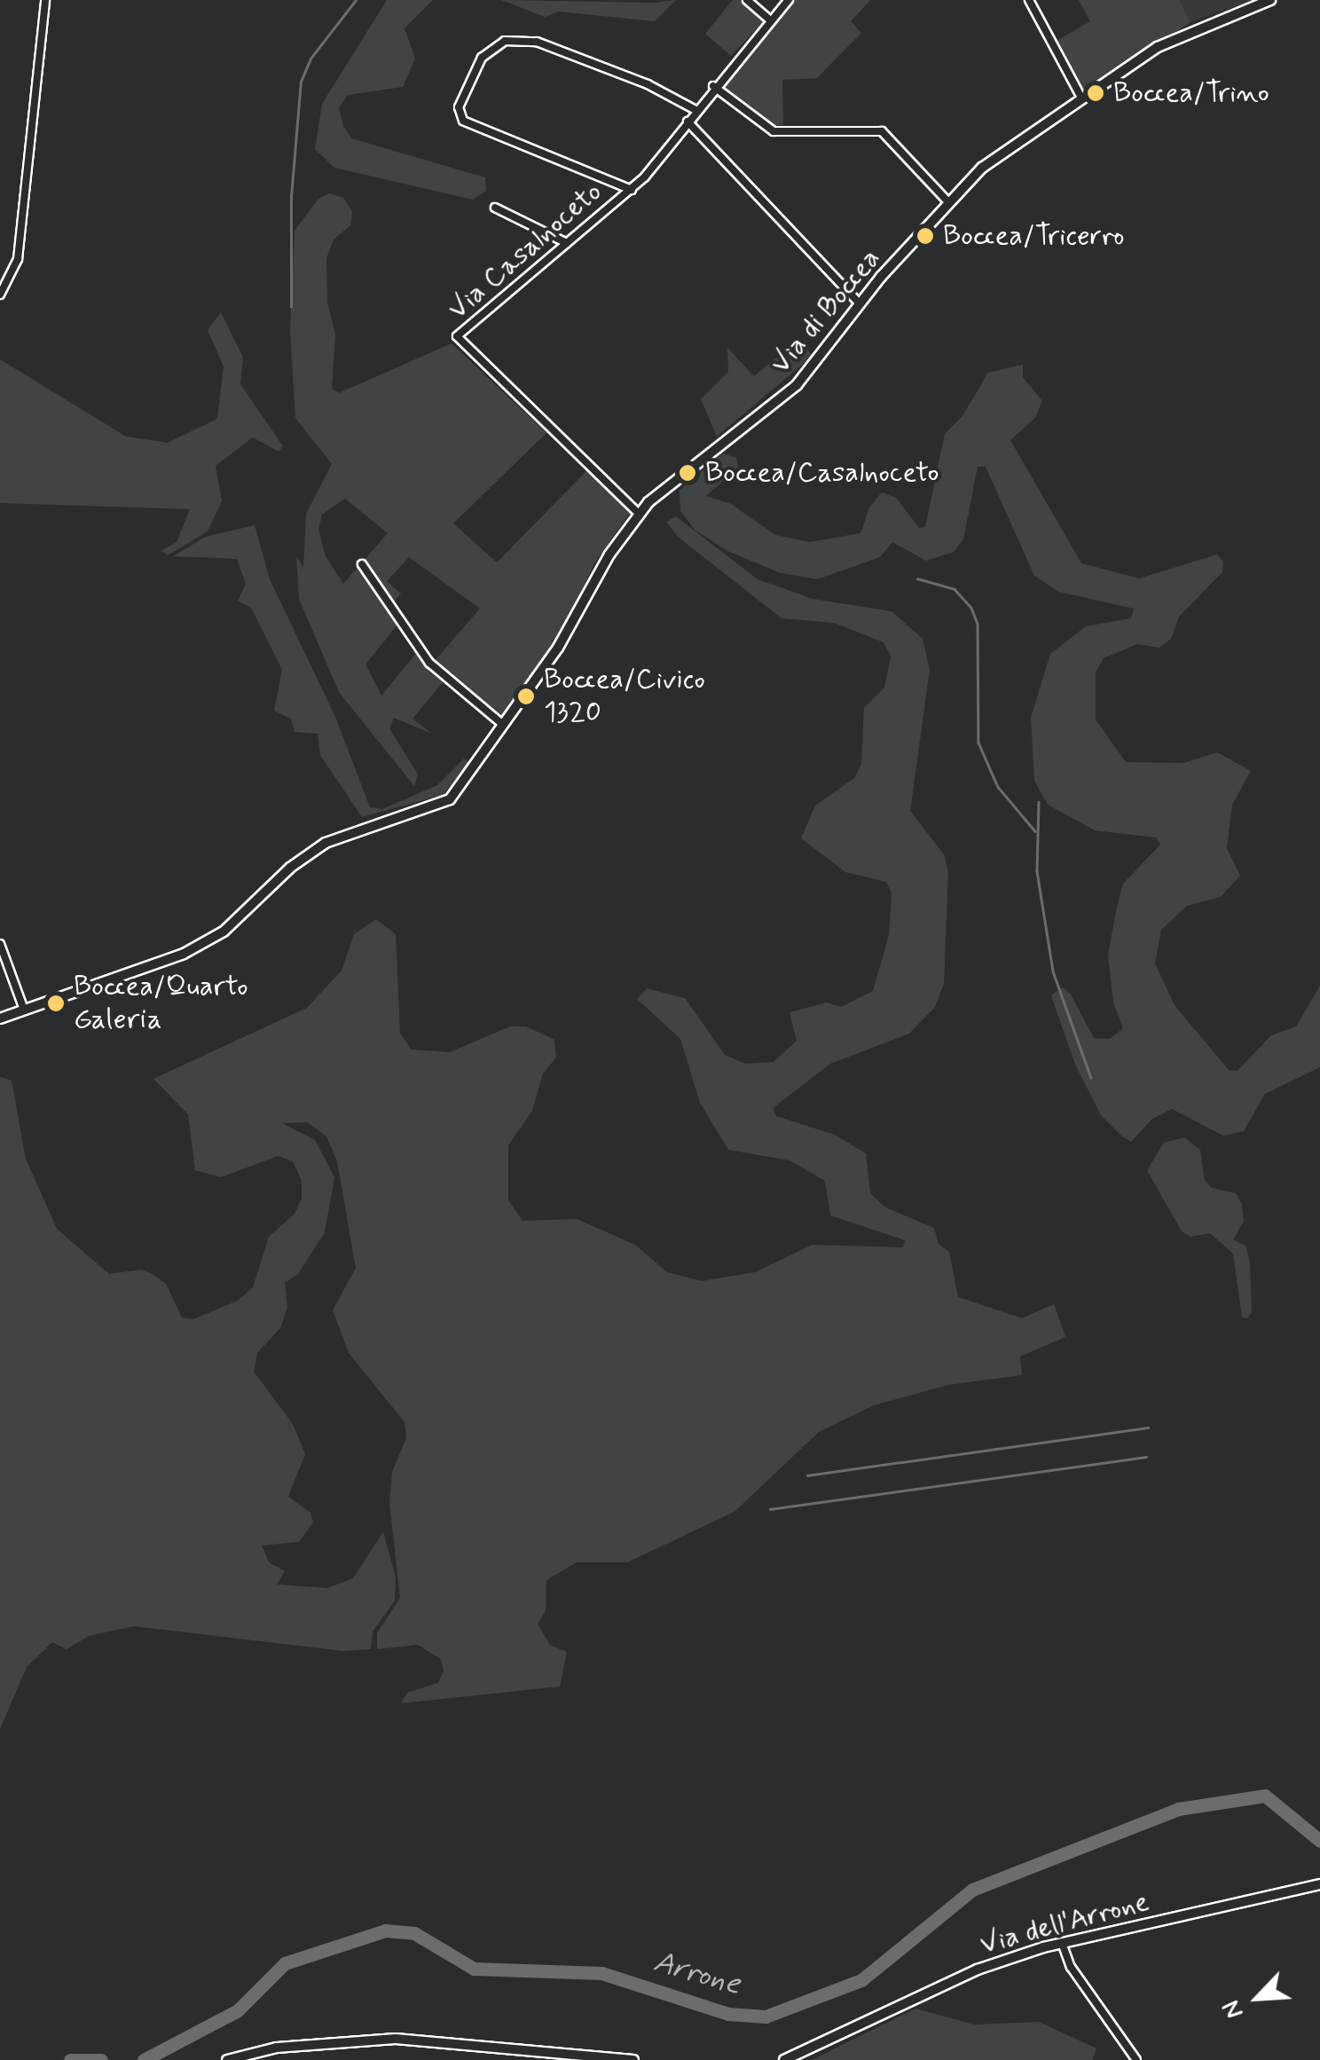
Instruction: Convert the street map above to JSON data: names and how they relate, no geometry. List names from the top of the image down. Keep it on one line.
{"streets":{"street":["Via Casalnoceto","Via di Boccea","Via dell'Arrone"]},"crossings":[["Via Casalnoceto","Via di Boccea"]],"water":["Arrone"],"places":["Boccea/Trino","Boccea/Tricerro","Boccea/Casalnoceto","Boccea/Civico 1320","Boccea/Quarto Galeria"],"north":"bottom left"}
